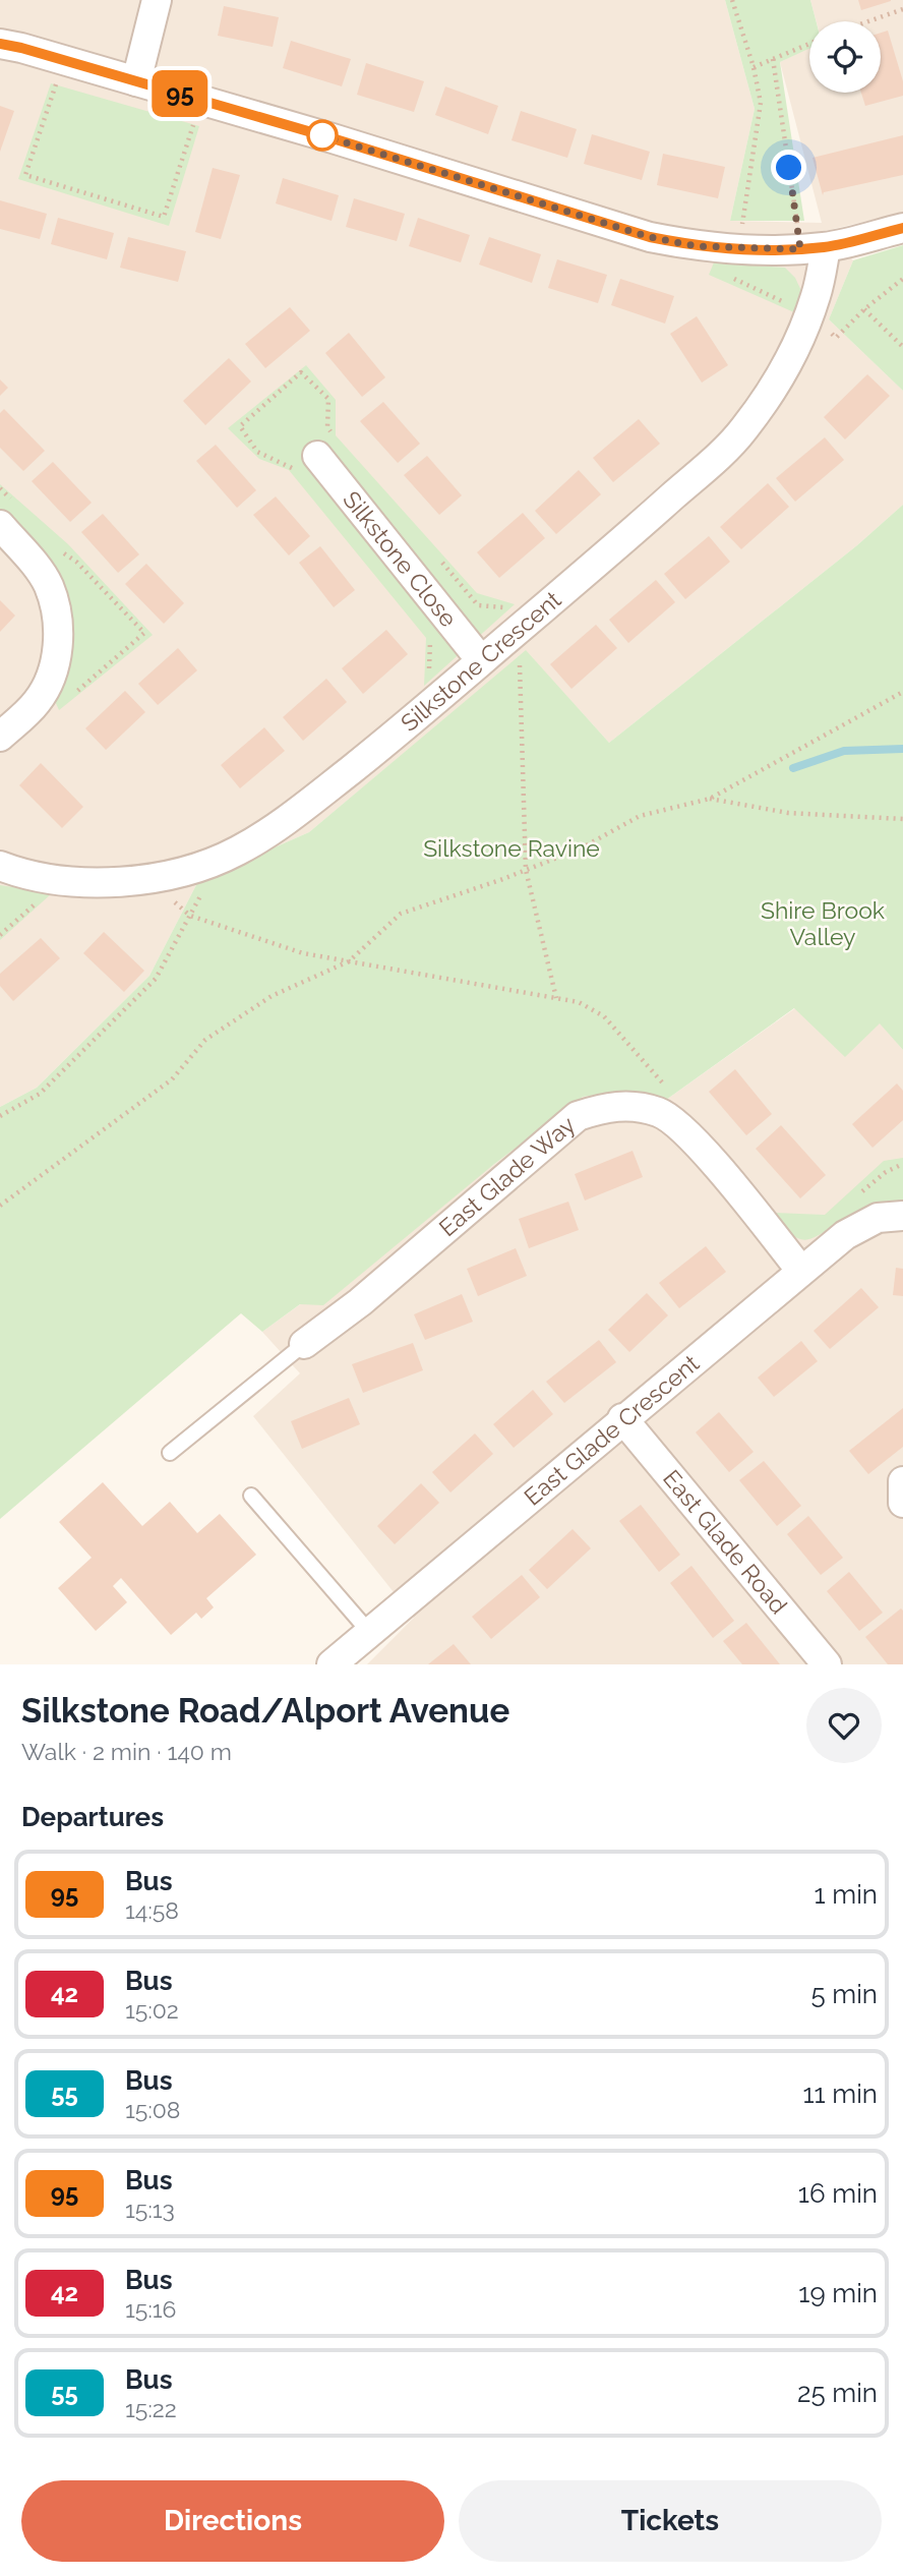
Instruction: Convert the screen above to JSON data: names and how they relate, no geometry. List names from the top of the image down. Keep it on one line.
{"streets":{"street":["Silkstone Close","Silkstone Crescent","East Glade Way","East Glade Crescent","East Glade Road"]},"crossings":[["Silkstone Close","Silkstone Crescent"],["East Glade Way","East Glade Crescent"],["East Glade Crescent","East Glade Road"]],"parks":["Silkstone Ravine","Shire Brook Valley"],"lines":["bus line 95"],"page":{"on_map":"95","heading":[["Silkstone Road/Alport Avenue","Walk · 2 min · 140 m"],"Departures"],"list":[{"mark":"95","name":"Bus","note":"14:58","value":"1 min"},{"mark":"42","name":"Bus","note":"15:02","value":"5 min"},{"mark":"55","name":"Bus","note":"15:08","value":"11 min"},{"mark":"95","name":"Bus","note":"15:13","value":"16 min"},{"mark":"42","name":"Bus","note":"15:16","value":"19 min"},{"mark":"55","name":"Bus","note":"15:22","value":"25 min"}],"buttons":["Directions","Tickets"]}}
